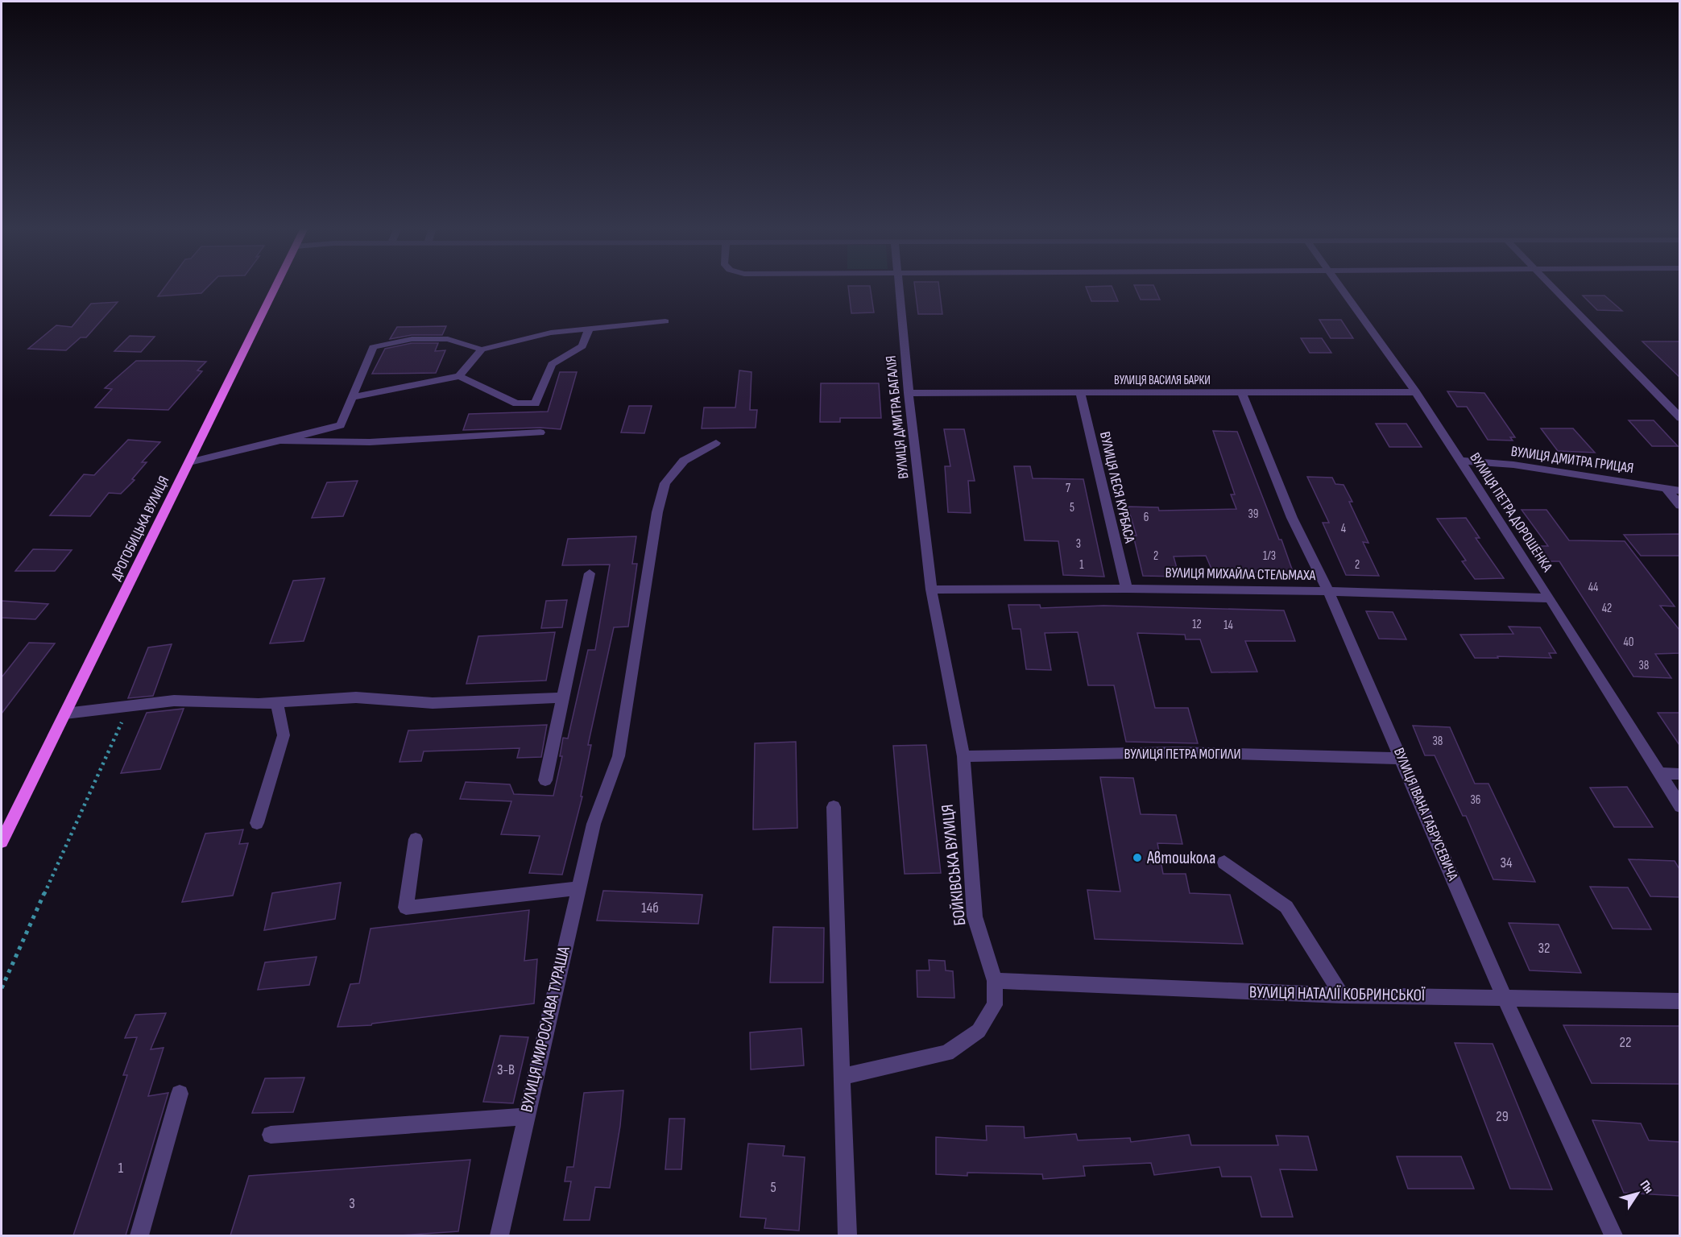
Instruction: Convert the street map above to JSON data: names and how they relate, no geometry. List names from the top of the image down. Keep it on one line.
{"streets":{"main road":["ДРОГОБИЦЬКА ВУЛИЦЯ"],"street":["ВУЛИЦЯ ВАСИЛЯ БАРКИ","ВУЛИЦЯ ДМИТРА БАГАЛІЯ","ВУЛИЦЯ ДМИТРА ГРИЦАЯ","ВУЛИЦЯ ЛЕСЯ КУРБАСА","ВУЛИЦЯ ПЕТРА ДОРОШЕНКА","ВУЛИЦЯ МИХАЙЛА СТЕЛЬМАХА","ВУЛИЦЯ ПЕТРА МОГИЛИ","ВУЛИЦЯ ІВАНА ГАБРУСЕВИЧА","БОЙКІВСЬКА ВУЛИЦЯ","ВУЛИЦЯ НАТАЛІЇ КОБРИНСЬКОЇ","ВУЛИЦЯ МИРОСЛАВА ТУРАША"]},"crossings":[["ВУЛИЦЯ ВАСИЛЯ БАРКИ","ВУЛИЦЯ ДМИТРА БАГАЛІЯ"],["ВУЛИЦЯ ВАСИЛЯ БАРКИ","ВУЛИЦЯ ЛЕСЯ КУРБАСА"],["ВУЛИЦЯ ВАСИЛЯ БАРКИ","ВУЛИЦЯ ПЕТРА ДОРОШЕНКА"],["ВУЛИЦЯ ВАСИЛЯ БАРКИ","ВУЛИЦЯ ІВАНА ГАБРУСЕВИЧА"],["ВУЛИЦЯ ДМИТРА БАГАЛІЯ","ВУЛИЦЯ МИХАЙЛА СТЕЛЬМАХА"],["ВУЛИЦЯ ДМИТРА БАГАЛІЯ","БОЙКІВСЬКА ВУЛИЦЯ"],["ВУЛИЦЯ ДМИТРА ГРИЦАЯ","ВУЛИЦЯ ПЕТРА ДОРОШЕНКА"],["ВУЛИЦЯ ЛЕСЯ КУРБАСА","ВУЛИЦЯ МИХАЙЛА СТЕЛЬМАХА"],["ВУЛИЦЯ ПЕТРА ДОРОШЕНКА","ВУЛИЦЯ МИХАЙЛА СТЕЛЬМАХА"],["ВУЛИЦЯ МИХАЙЛА СТЕЛЬМАХА","ВУЛИЦЯ ІВАНА ГАБРУСЕВИЧА"],["ВУЛИЦЯ МИХАЙЛА СТЕЛЬМАХА","БОЙКІВСЬКА ВУЛИЦЯ"],["ВУЛИЦЯ ПЕТРА МОГИЛИ","ВУЛИЦЯ ІВАНА ГАБРУСЕВИЧА"],["ВУЛИЦЯ ПЕТРА МОГИЛИ","БОЙКІВСЬКА ВУЛИЦЯ"],["ВУЛИЦЯ ІВАНА ГАБРУСЕВИЧА","ВУЛИЦЯ НАТАЛІЇ КОБРИНСЬКОЇ"],["БОЙКІВСЬКА ВУЛИЦЯ","ВУЛИЦЯ НАТАЛІЇ КОБРИНСЬКОЇ"]],"places":["Автошкола"],"house_numbers":["7","5","39","6","4","3","2","1/3","1","2","44","42","12","14","40","38","38","36","34","14б","32","22","3-В","29","1","5","3"],"north":"top right"}
